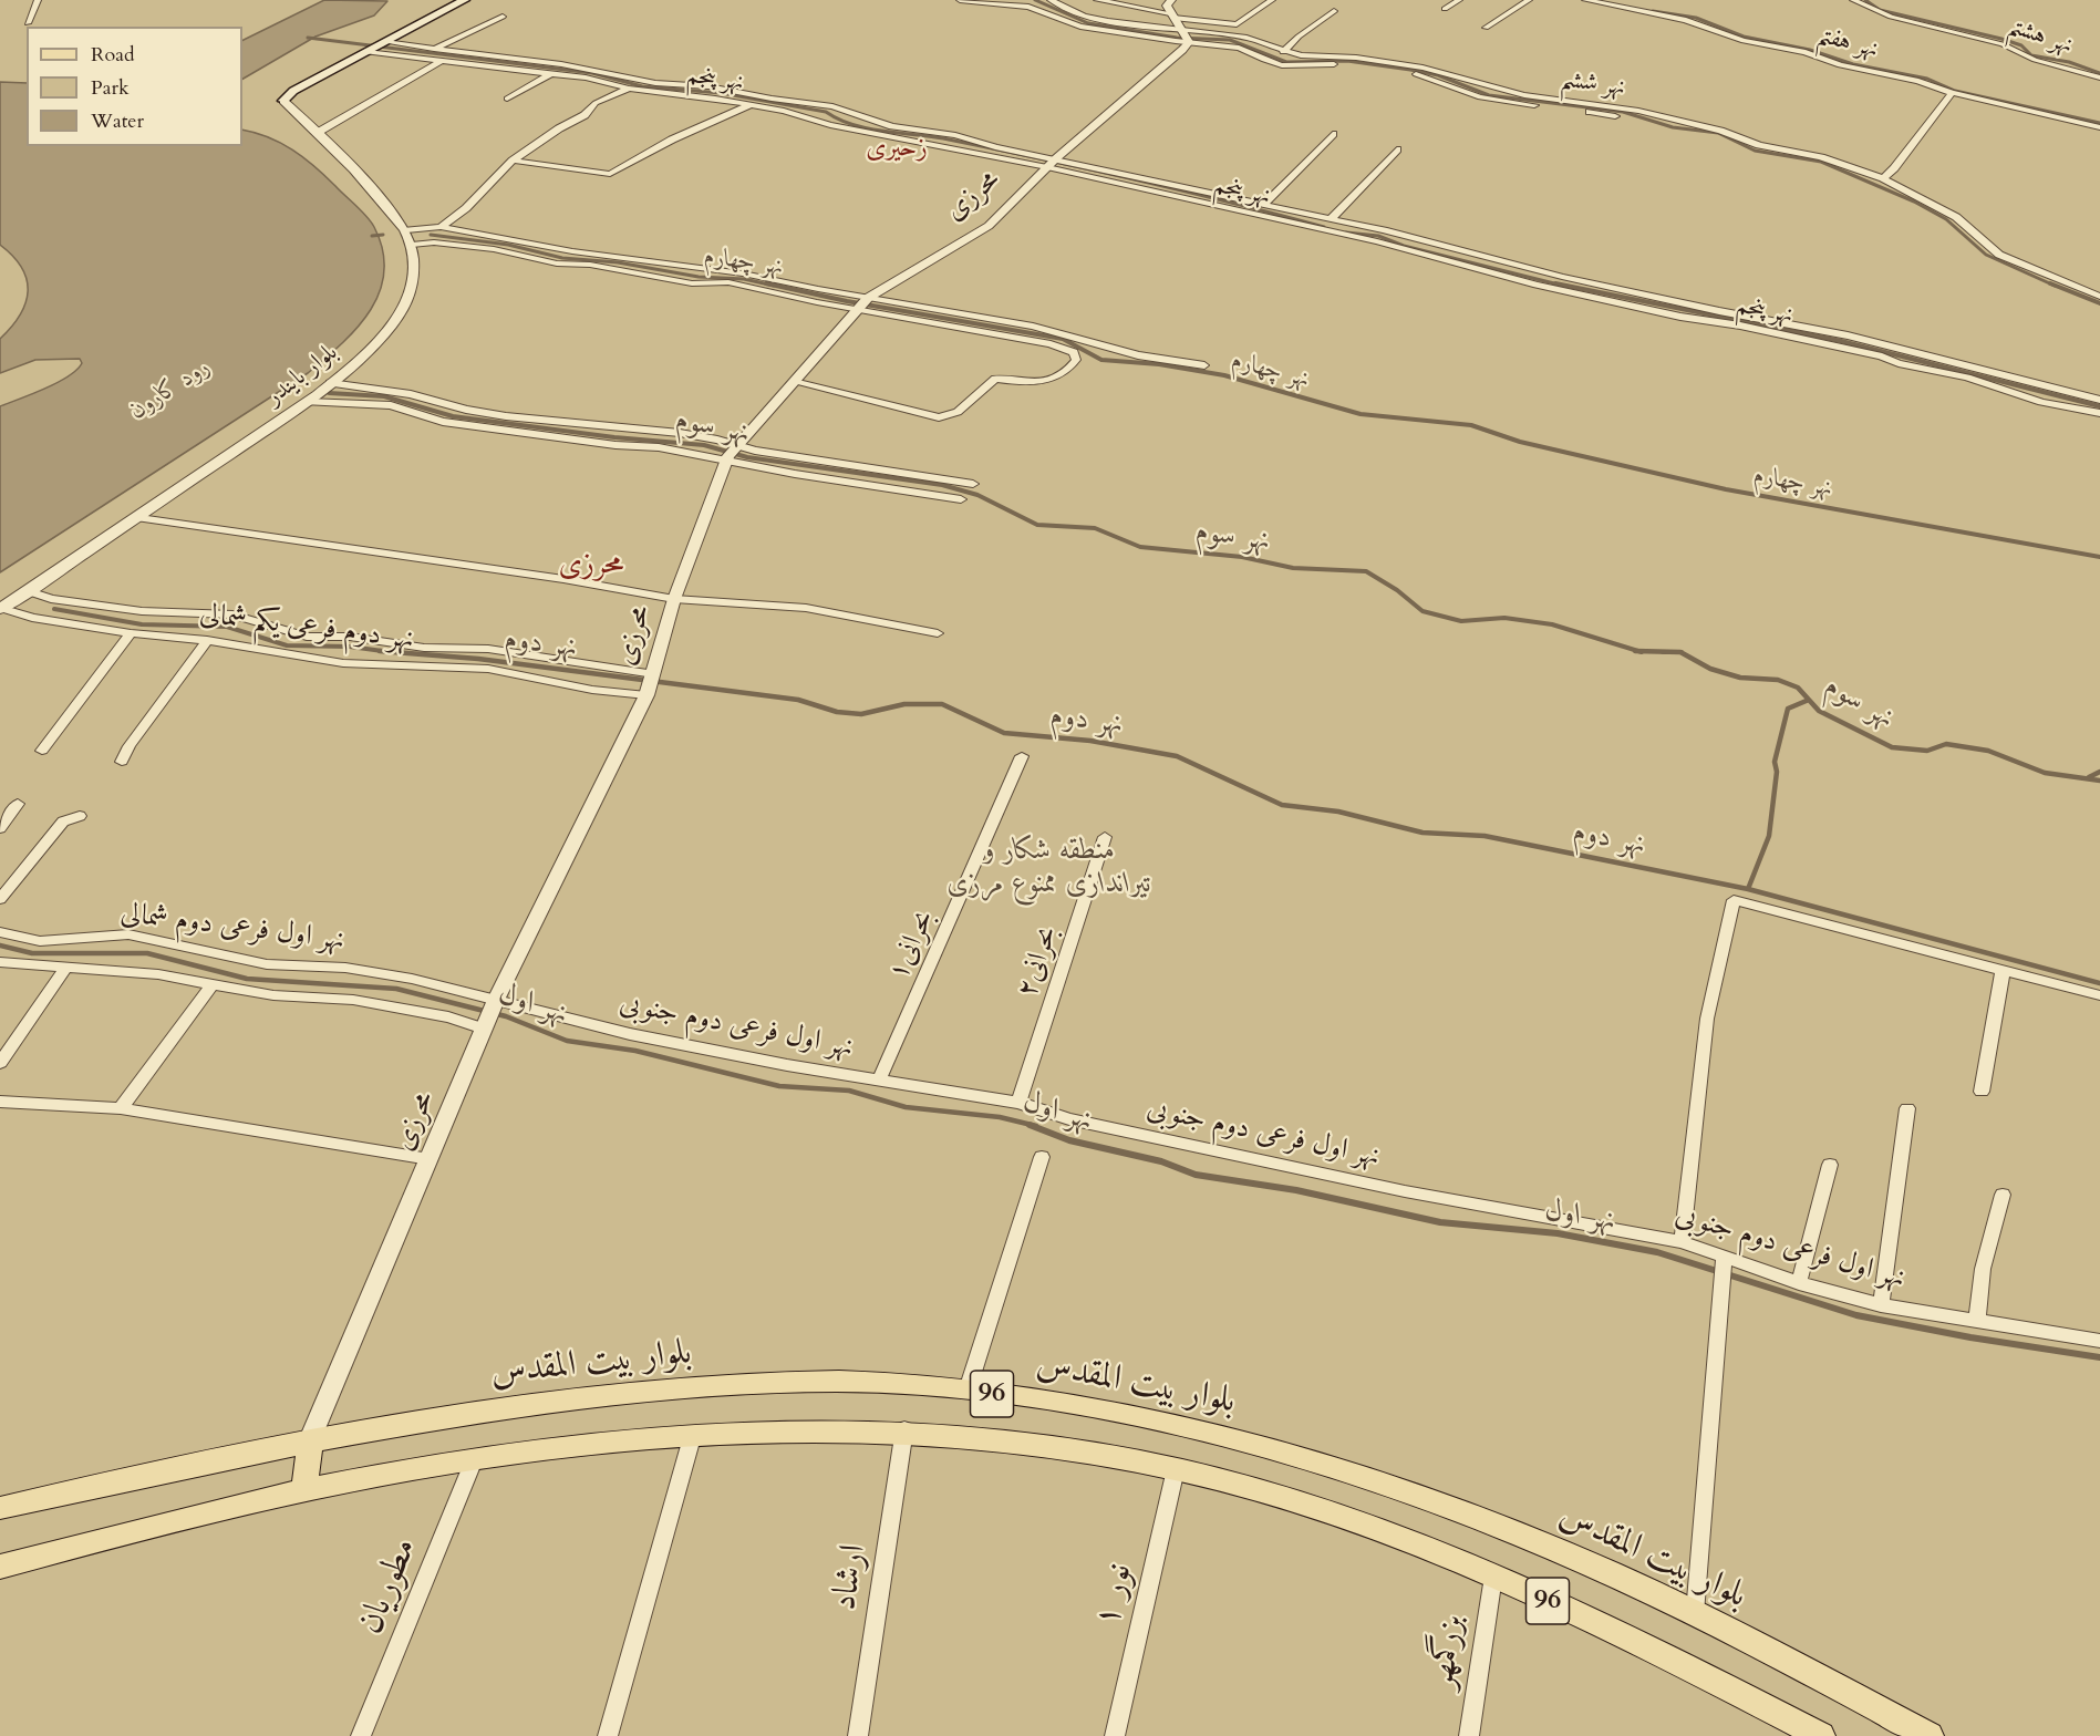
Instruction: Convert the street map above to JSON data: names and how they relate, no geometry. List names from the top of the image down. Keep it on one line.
{"streets":{"main road":["بلوار بیت المقدس","96"],"street":["نهر هشتم","نهر هفتم","نهر پنجم","نهر ششم","محرزی","بلوار بایندر","نهر دوم فرعی یکم شمالی","نهر اول فرعی دوم شمالی","بحرانی۱","بحرانی۲","نهر اول فرعی دوم جنوبی","ارشاد","مطوریان","نور ۱","بزرگمهر"]},"crossings":[["نهر پنجم","محرزی"],["نهر ششم","محرزی"],["محرزی","نهر دوم فرعی یکم شمالی"],["محرزی","نهر اول فرعی دوم شمالی"],["محرزی","نهر اول فرعی دوم جنوبی"],["محرزی","بلوار بیت المقدس"],["بلوار بایندر","نهر دوم فرعی یکم شمالی"],["نهر اول فرعی دوم شمالی","نهر اول فرعی دوم جنوبی"],["بحرانی۱","نهر اول فرعی دوم جنوبی"],["بحرانی۲","نهر اول فرعی دوم جنوبی"],["96","ارشاد"],["96","مطوریان"],["96","نور ۱"],["96","بزرگمهر"]],"districts":["زحیری","محرزی"],"water":["نهر چهارم","رود کارون","نهر سوم","نهر دوم","نهر اول"],"parks":["منطقه شکار و تیراندازی ممنوع مرزی"],"legend":["Road","Park","Water"]}
